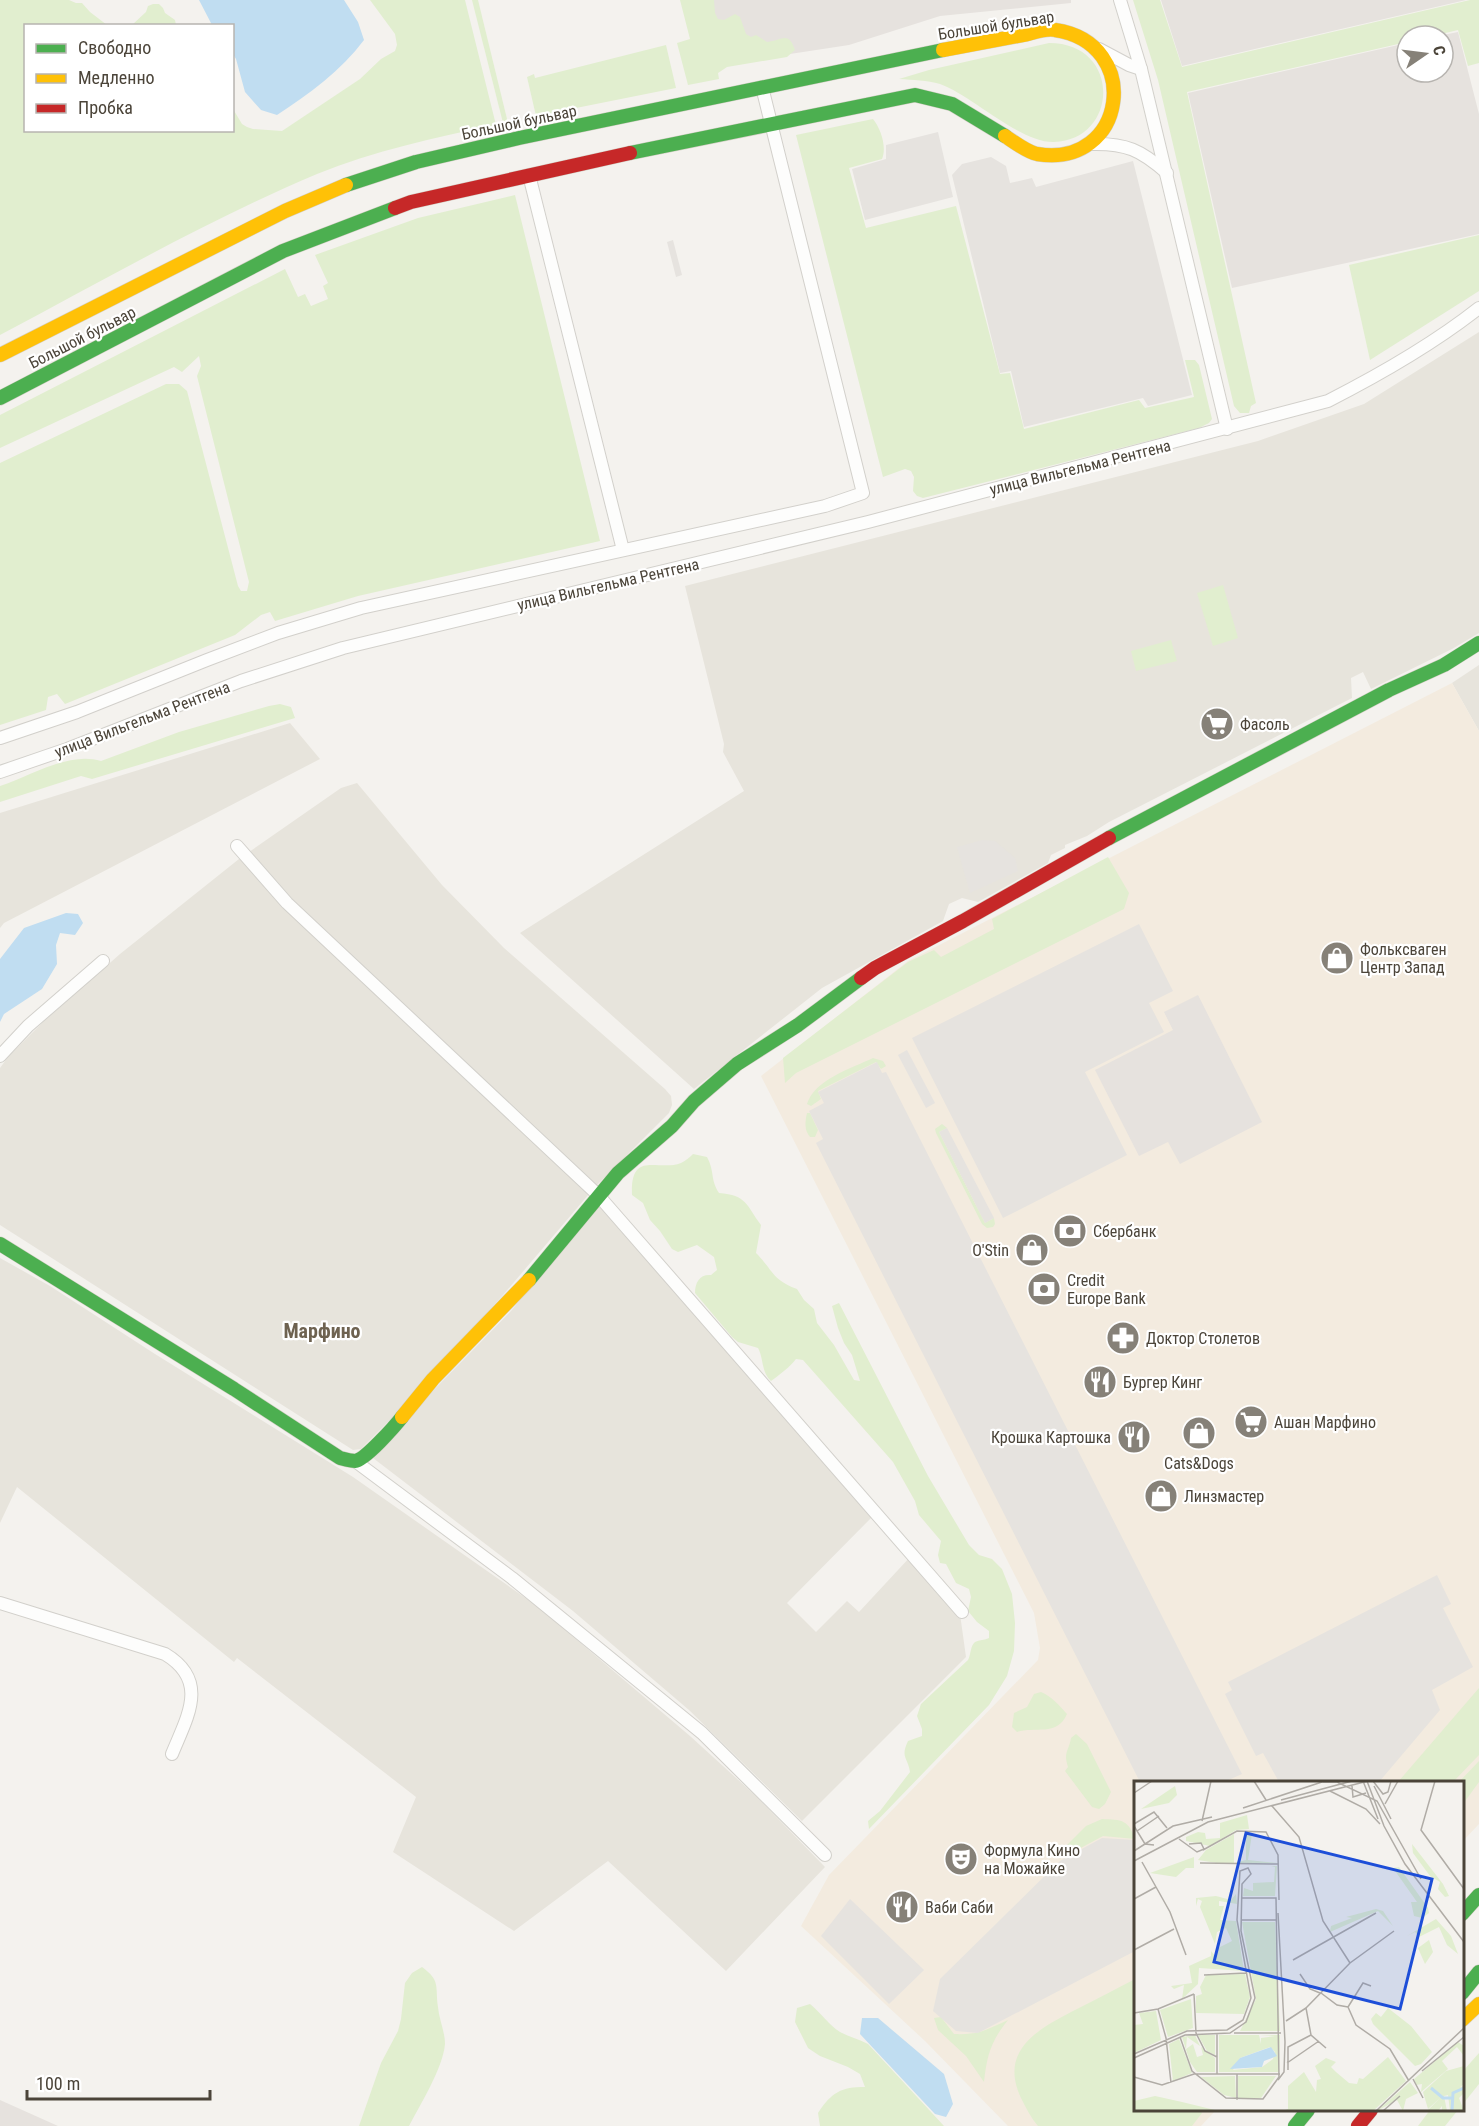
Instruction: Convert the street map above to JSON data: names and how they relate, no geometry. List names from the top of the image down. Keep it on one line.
{"streets":{"main road":["Большой бульвар"],"street":["улица Вильгельма Рентгена"]},"crossings":[["Большой бульвар","улица Вильгельма Рентгена"]],"districts":["Марфино"],"places":{"supermarket":["Фасоль","Ашан Марфино"],"shop":["Фольксваген Центр Запад","O'Stin","Cats&Dogs","Линзмастер"],"bank":["Сбербанк","Credit Europe Bank"],"pharmacy":["Доктор Столетов"],"restaurant":["Бургер Кинг","Крошка Картошка","Ваби Саби"],"theatre":["Формула Кино на Можайке"]},"legend":["Свободно","Медленно","Пробка"],"scale_bar":"100 m","north":"right"}
